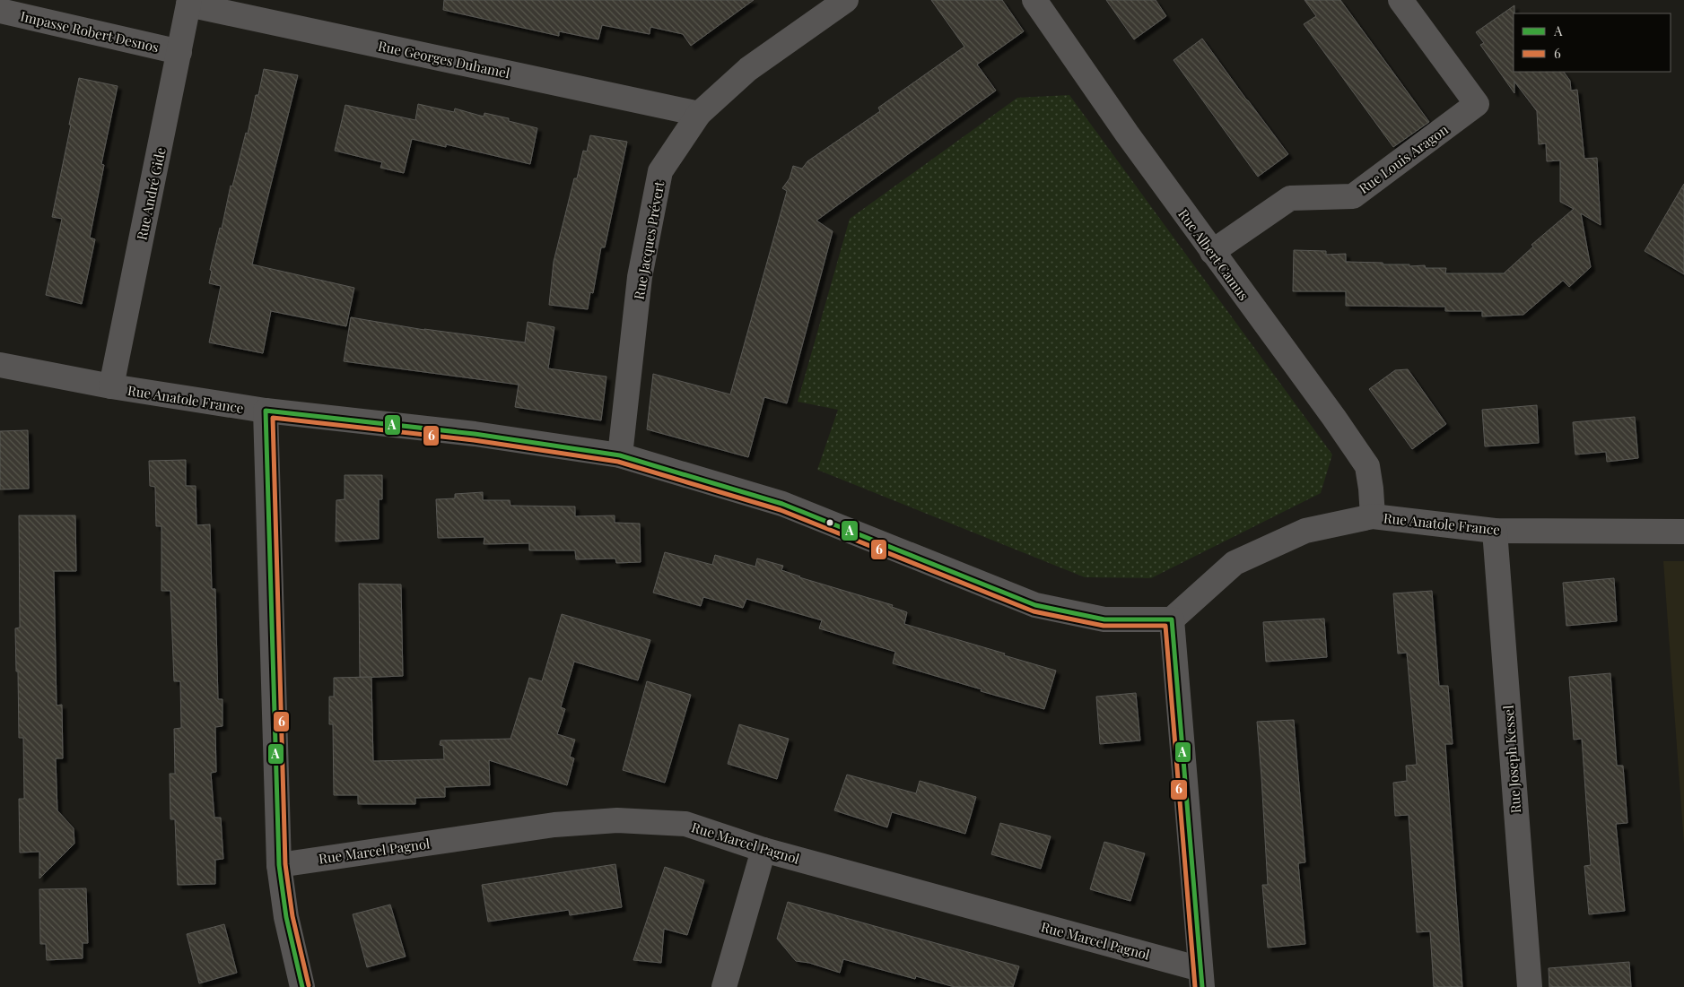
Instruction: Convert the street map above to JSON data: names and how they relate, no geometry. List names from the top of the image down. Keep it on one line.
{"streets":{"street":["Impasse Robert Desnos","Rue Georges Duhamel","Rue Louis Aragon","Rue André Gide","Rue Jacques Prévert","Rue Albert Camus","Rue Anatole France","Rue Joseph Kessel","Rue Marcel Pagnol"]},"crossings":[["Impasse Robert Desnos","Rue André Gide"],["Rue Georges Duhamel","Rue André Gide"],["Rue Georges Duhamel","Rue Jacques Prévert"],["Rue Louis Aragon","Rue Albert Camus"],["Rue André Gide","Rue Anatole France"],["Rue Jacques Prévert","Rue Anatole France"],["Rue Albert Camus","Rue Anatole France"],["Rue Anatole France","Rue Joseph Kessel"]],"lines":["transit line A","transit line 6"],"legend":["A","6"]}
